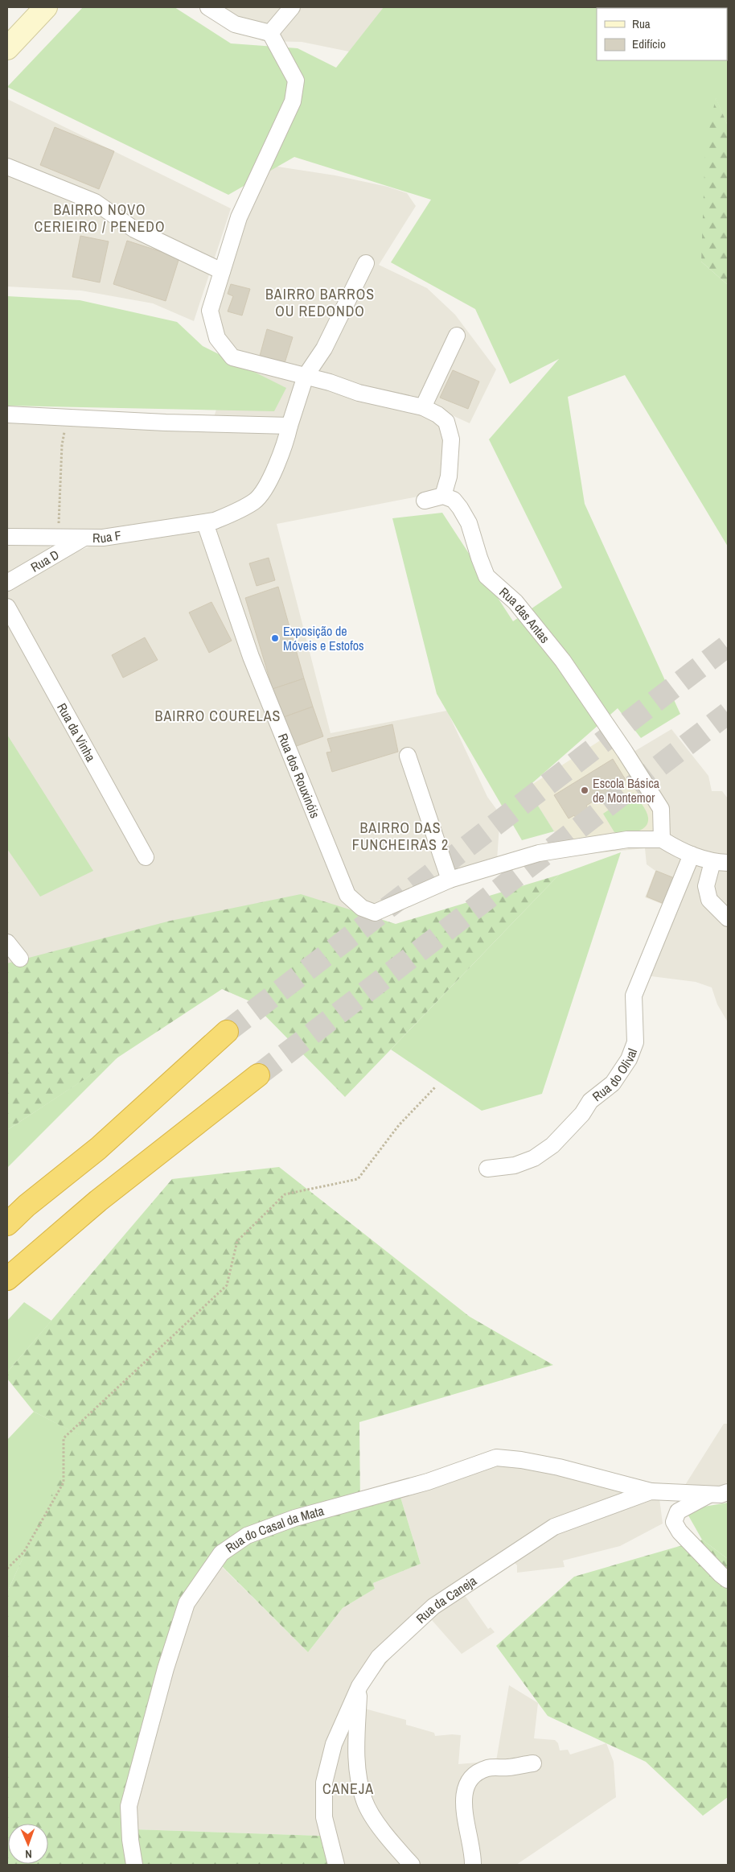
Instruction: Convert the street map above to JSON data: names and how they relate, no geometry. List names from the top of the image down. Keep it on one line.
{"streets":{"street":["Rua F","Rua D","Rua das Antas","Rua da Vinha","Rua dos Rouxinóis","Rua do Olival","Rua do Casal da Mata","Rua da Caneja"]},"crossings":[["Rua F","Rua D"],["Rua F","Rua dos Rouxinóis"],["Rua do Casal da Mata","Rua da Caneja"]],"districts":["BAIRRO NOVO CERIEIRO / PENEDO","BAIRRO BARROS OU REDONDO","BAIRRO COURELAS","BAIRRO DAS FUNCHEIRAS 2","CANEJA"],"places":["Exposição de Móveis e Estofos","Escola Básica de Montemor"],"legend":["Rua","Edifício"],"north":"bottom"}
